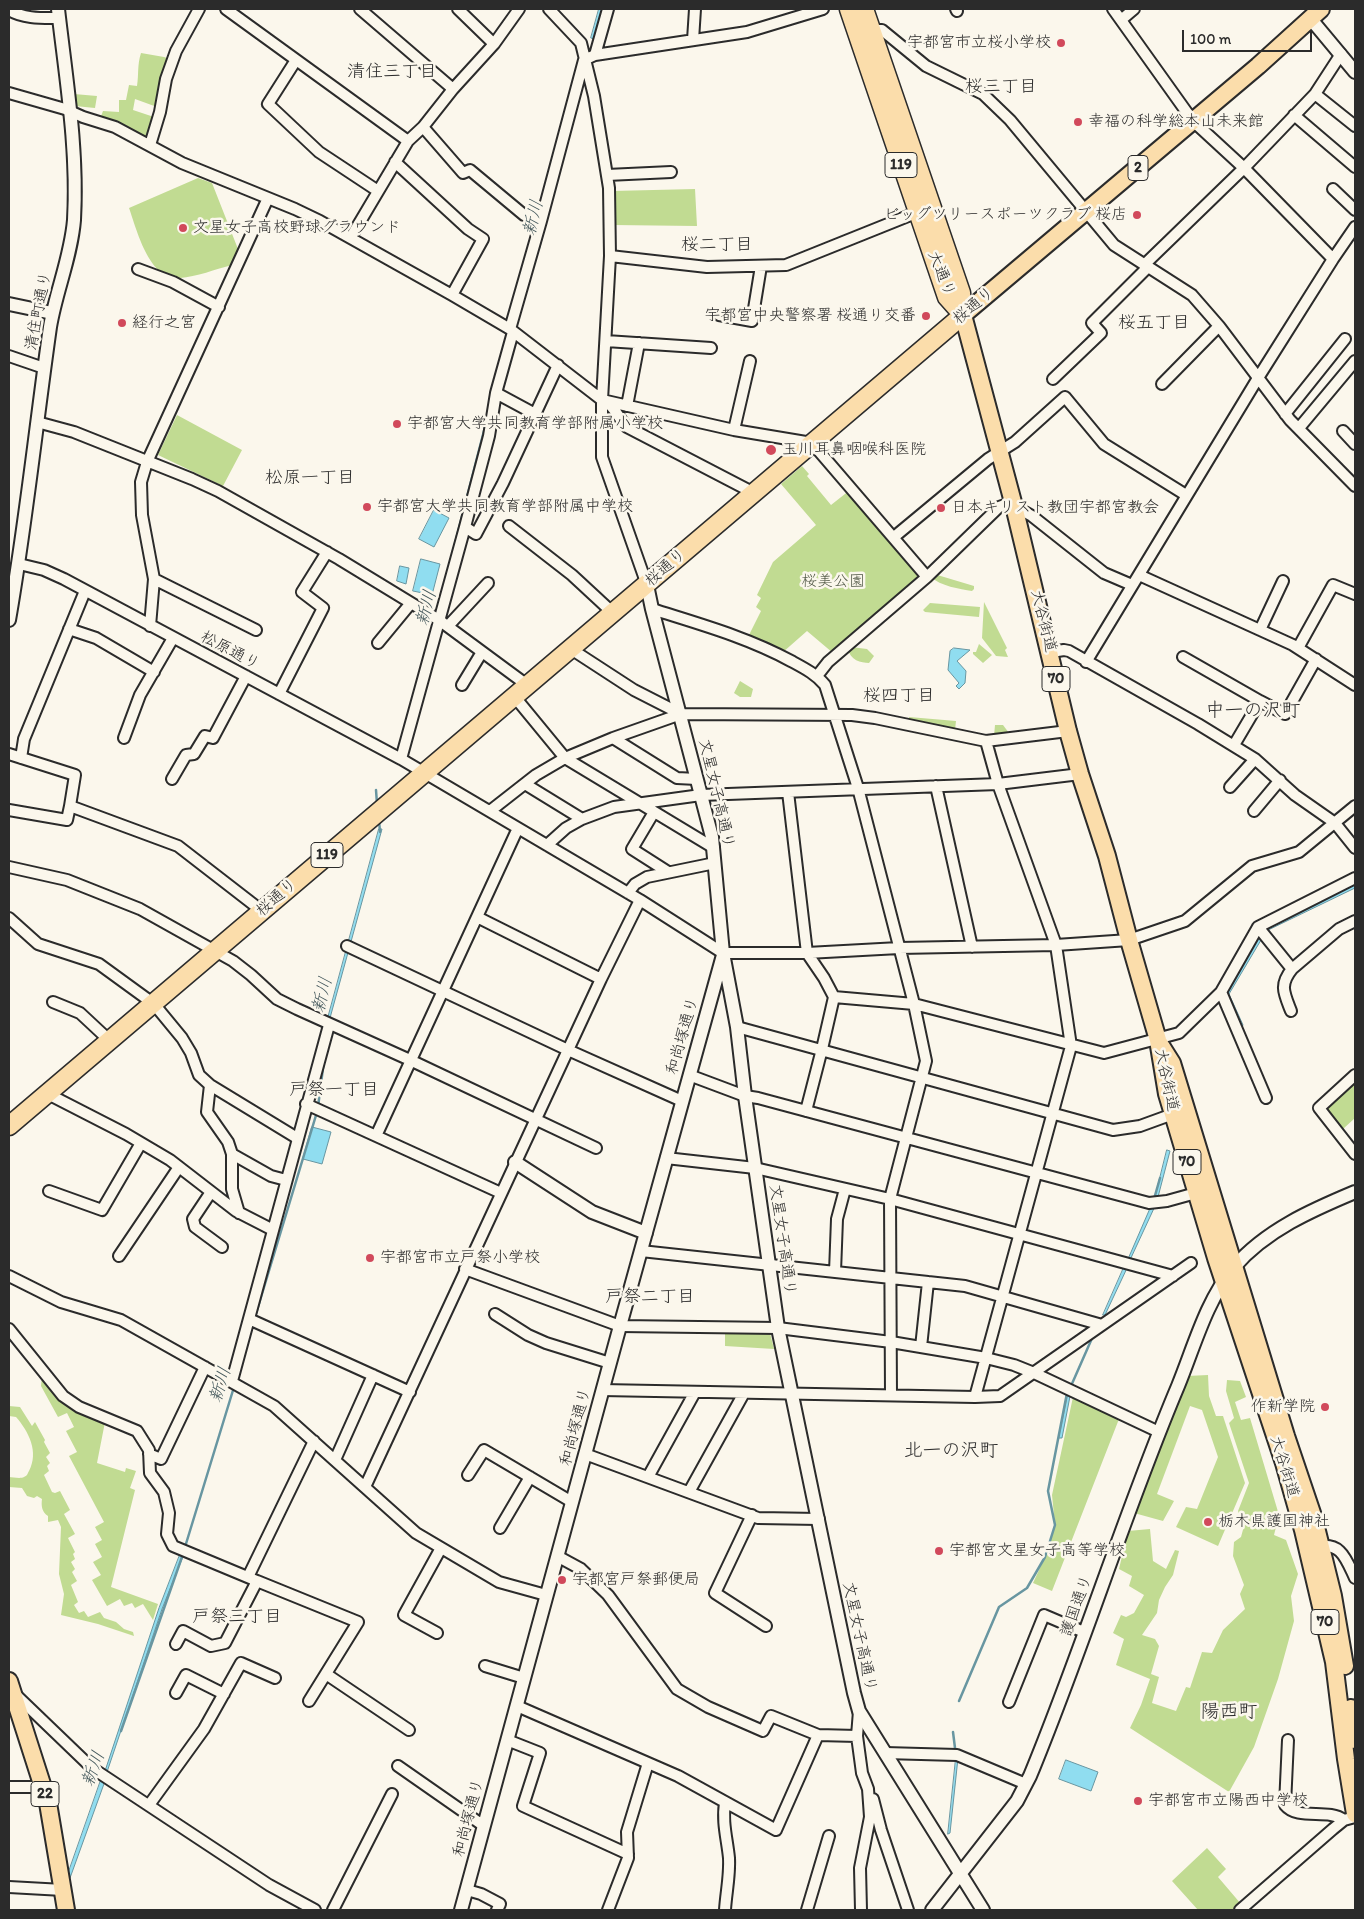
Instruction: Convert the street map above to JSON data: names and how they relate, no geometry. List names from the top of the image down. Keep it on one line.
{"streets":{"highway":["119","大通り","桜通り"],"main road":["2","大谷街道","70","22"],"street":["清住町通り","松原通り","文星女子高通り","和尚塚通り","護国通り"]},"crossings":[["大通り","桜通り"],["大通り","大谷街道"],["桜通り","大谷街道"],["桜通り","松原通り"],["桜通り","文星女子高通り"],["清住町通り","松原通り"],["大谷街道","護国通り"],["松原通り","文星女子高通り"],["松原通り","和尚塚通り"],["文星女子高通り","和尚塚通り"],["文星女子高通り","護国通り"]],"districts":["清住三丁目","桜三丁目","桜二丁目","桜五丁目","松原一丁目","桜四丁目","中一の沢町","戸祭一丁目","戸祭二丁目","北一の沢町","戸祭三丁目","陽西町"],"water":["新川"],"parks":["桜美公園"],"places":["宇都宮市立桜小学校","幸福の科学総本山未来館","ビッグツリースポーツクラブ 桜店","文星女子高校野球グラウンド","宇都宮中央警察署 桜通り交番","経行之宮","宇都宮大学共同教育学部附属小学校","玉川耳鼻咽喉科医院","宇都宮大学共同教育学部附属中学校","日本キリスト教団宇都宮教会","宇都宮市立戸祭小学校","作新学院","栃木県護国神社","宇都宮文星女子高等学校","宇都宮戸祭郵便局","宇都宮市立陽西中学校"],"scale_bar":"100 m"}
